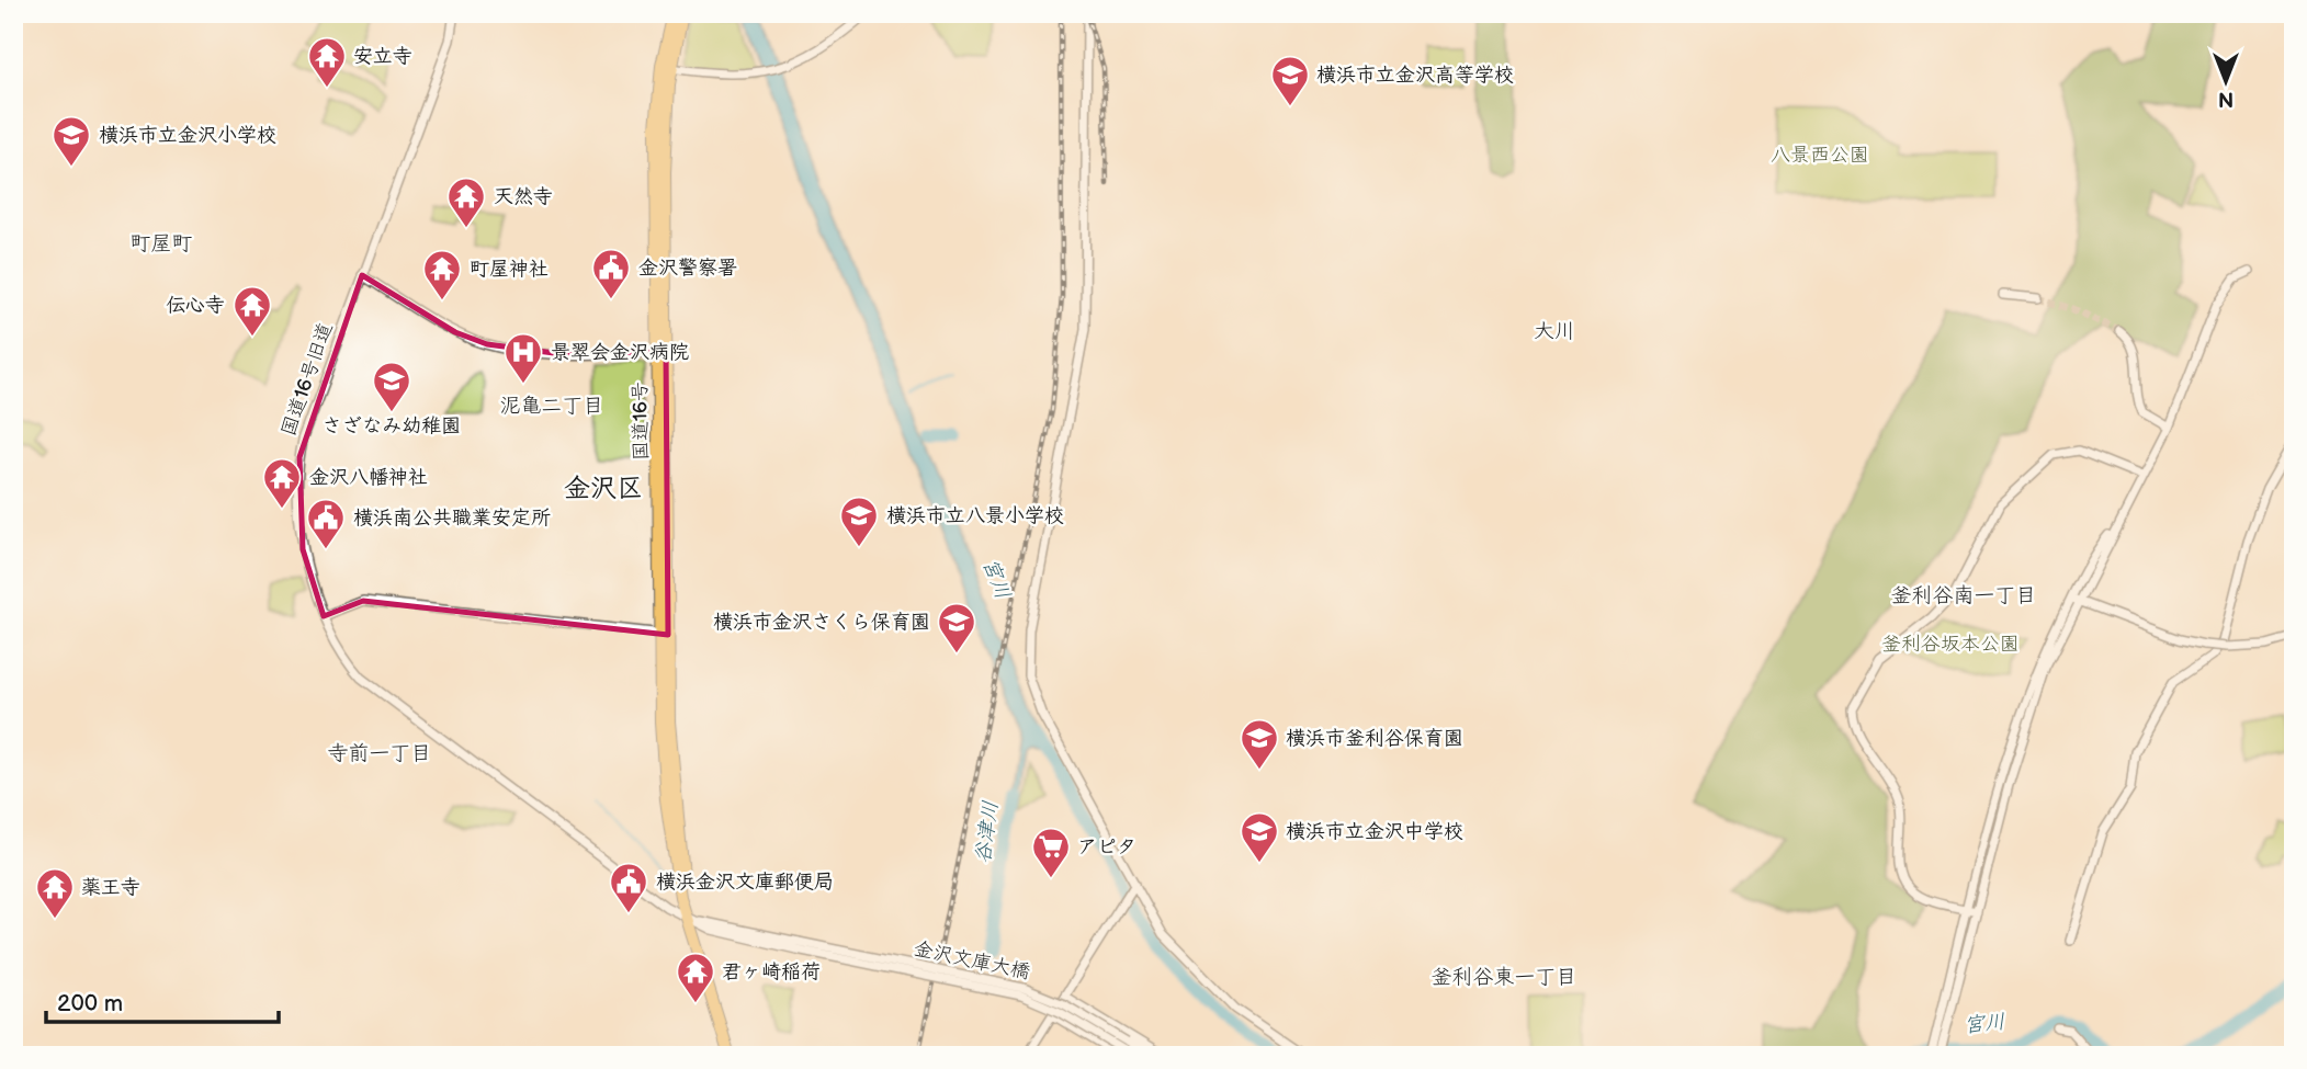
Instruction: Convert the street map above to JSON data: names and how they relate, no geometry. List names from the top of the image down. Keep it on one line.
{"streets":{"highway":["国道16号"],"street":["国道16号旧道","金沢文庫大橋"]},"crossings":[["国道16号旧道","国道16号"],["国道16号旧道","金沢文庫大橋"],["国道16号","金沢文庫大橋"]],"districts":["町屋町","大川","泥亀二丁目","金沢区","釜利谷南一丁目","寺前一丁目","釜利谷東一丁目"],"water":["宮川","谷津川"],"parks":["八景西公園","釜利谷坂本公園"],"places":{"temple":["安立寺","天然寺","町屋神社","伝心寺","金沢八幡神社","薬王寺","君ヶ崎稲荷"],"school or university":["横浜市立金沢高等学校","横浜市立金沢小学校","さざなみ幼稚園","横浜市立八景小学校","横浜市金沢さくら保育園","横浜市釜利谷保育園","横浜市立金沢中学校"],"public building":["金沢警察署","横浜南公共職業安定所","横浜金沢文庫郵便局"],"hospital":["景翠会金沢病院"],"supermarket":["アピタ"]},"scale_bar":"200 m","north":"bottom"}
